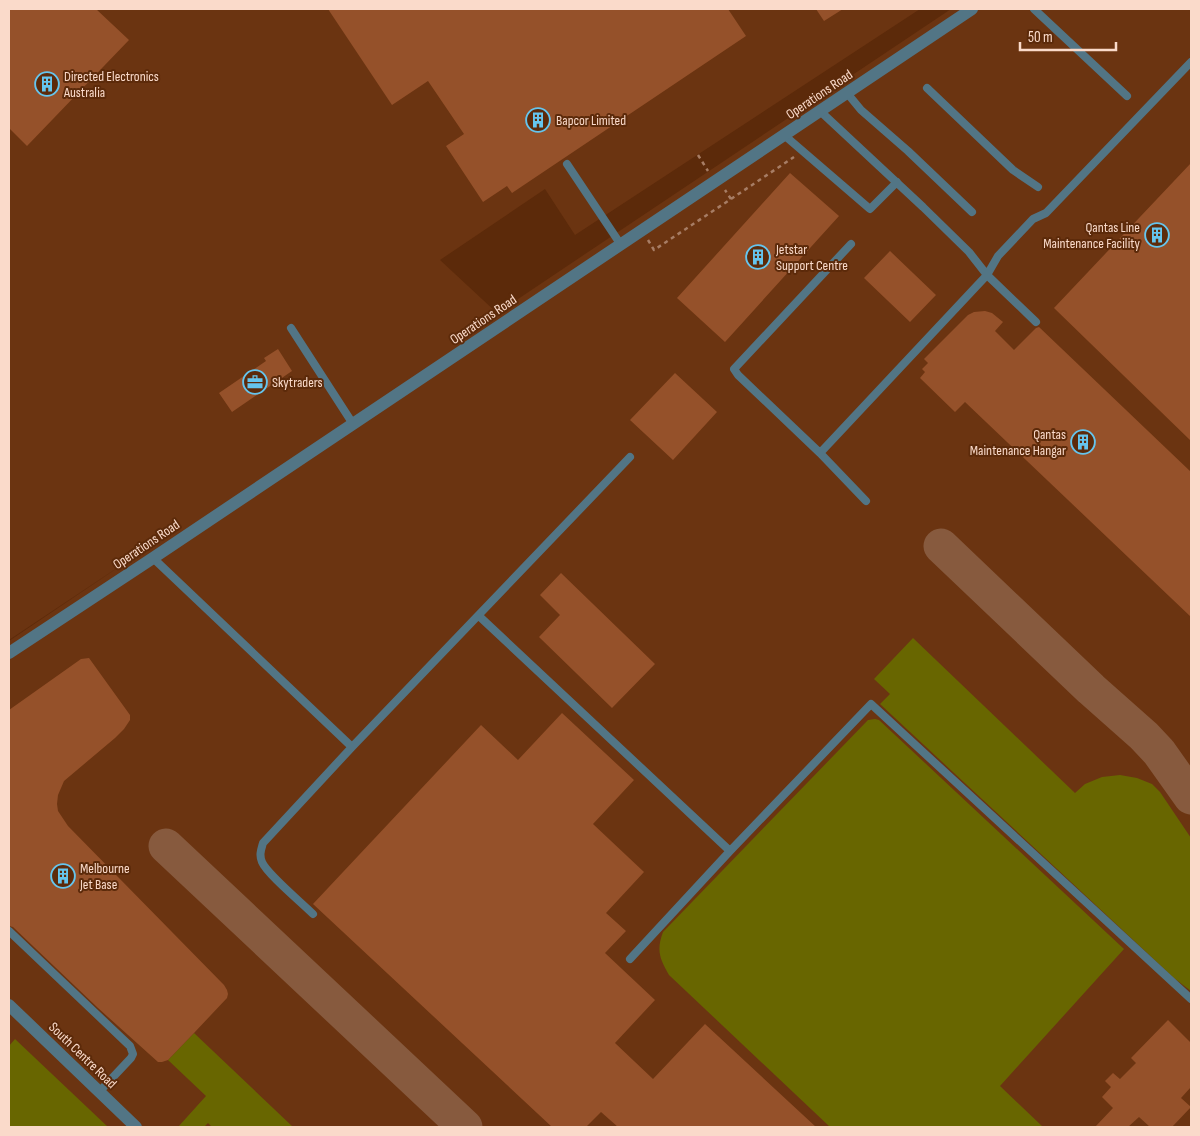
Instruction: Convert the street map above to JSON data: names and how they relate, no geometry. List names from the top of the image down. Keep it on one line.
{"streets":{"street":["Operations Road","South Centre Road"]},"places":{"building":["Directed Electronics Australia","Bapcor Limited","Qantas Line Maintenance Facility","Jetstar Support Centre","Qantas Maintenance Hangar","Melbourne Jet Base"],"office":["Skytraders"]},"scale_bar":"50 m"}
